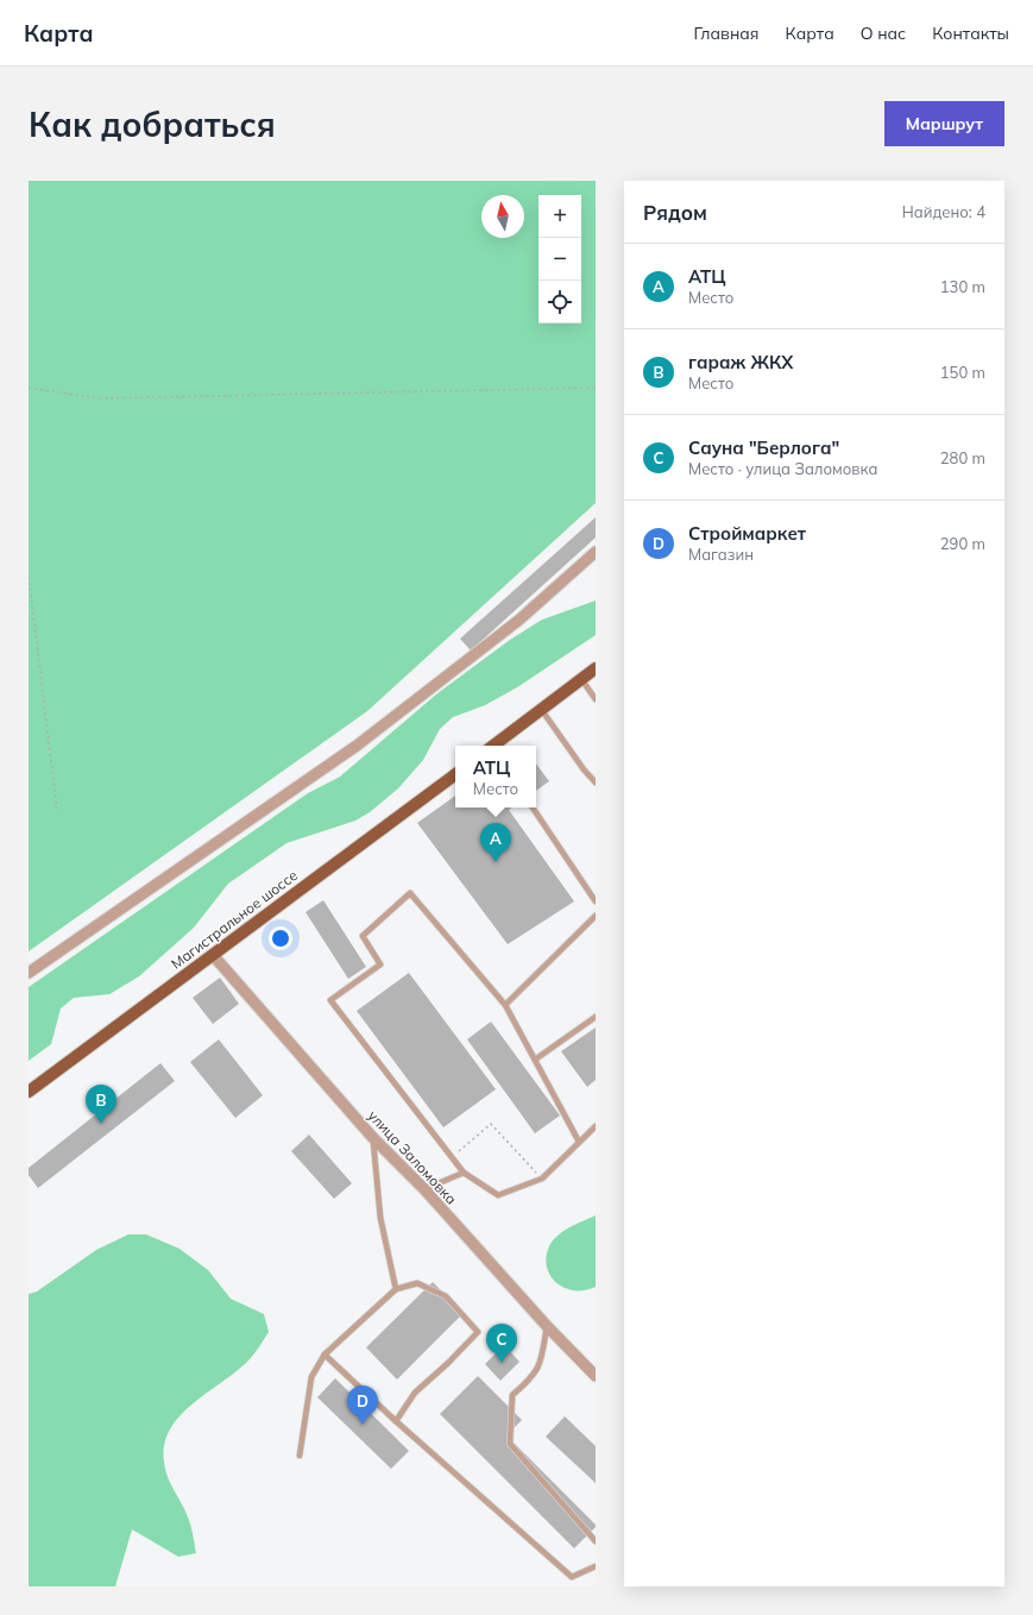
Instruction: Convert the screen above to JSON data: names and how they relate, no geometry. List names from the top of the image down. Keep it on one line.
{"streets":{"main road":["Магистральное шоссе"],"street":["улица Заломовка"]},"crossings":[["Магистральное шоссе","улица Заломовка"]],"north":"top","page":{"header":"Карта","nav":["Главная","Карта","О нас","Контакты"],"buttons":"Маршрут","title":"Как добраться","heading":["Рядом","Найдено: 4"],"map_buttons":["+","−"],"list":[{"mark":"A","name":"АТЦ","note":"Место","value":"130 m"},{"mark":"B","name":"гараж ЖКХ","note":"Место","value":"150 m"},{"mark":"C","name":"Сауна \"Берлога\"","note":"Место · улица Заломовка","value":"280 m"},{"mark":"D","name":"Строймаркет","note":"Магазин","value":"290 m"}],"popup":["АТЦ","Место"],"pins":["A","B","C","D"]}}
